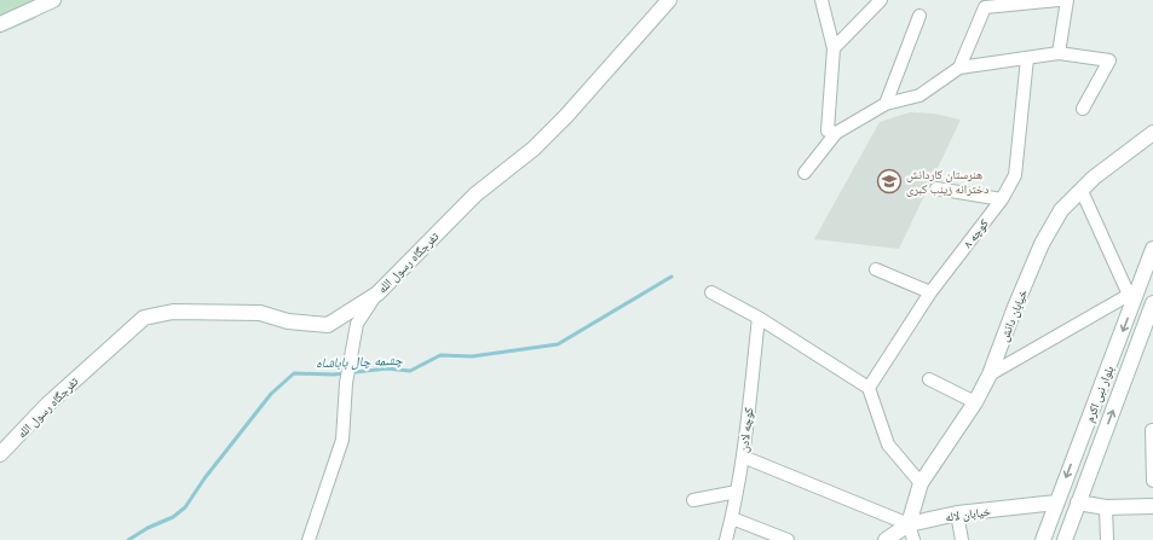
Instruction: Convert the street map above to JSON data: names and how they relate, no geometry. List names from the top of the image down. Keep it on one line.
{"streets":{"street":["کوچه ۸","تفرجگاه رسول الله","خیابان دانش","بلوار نبی اکرم","کوچه لادن","خیابان لاله"]},"crossings":[["خیابان دانش","خیابان لاله"],["بلوار نبی اکرم","خیابان لاله"]],"water":["چشمه چال باباشاه"],"places":{"school or university":["هنرستان کاردانش دخترانه زینب کبری"]}}
